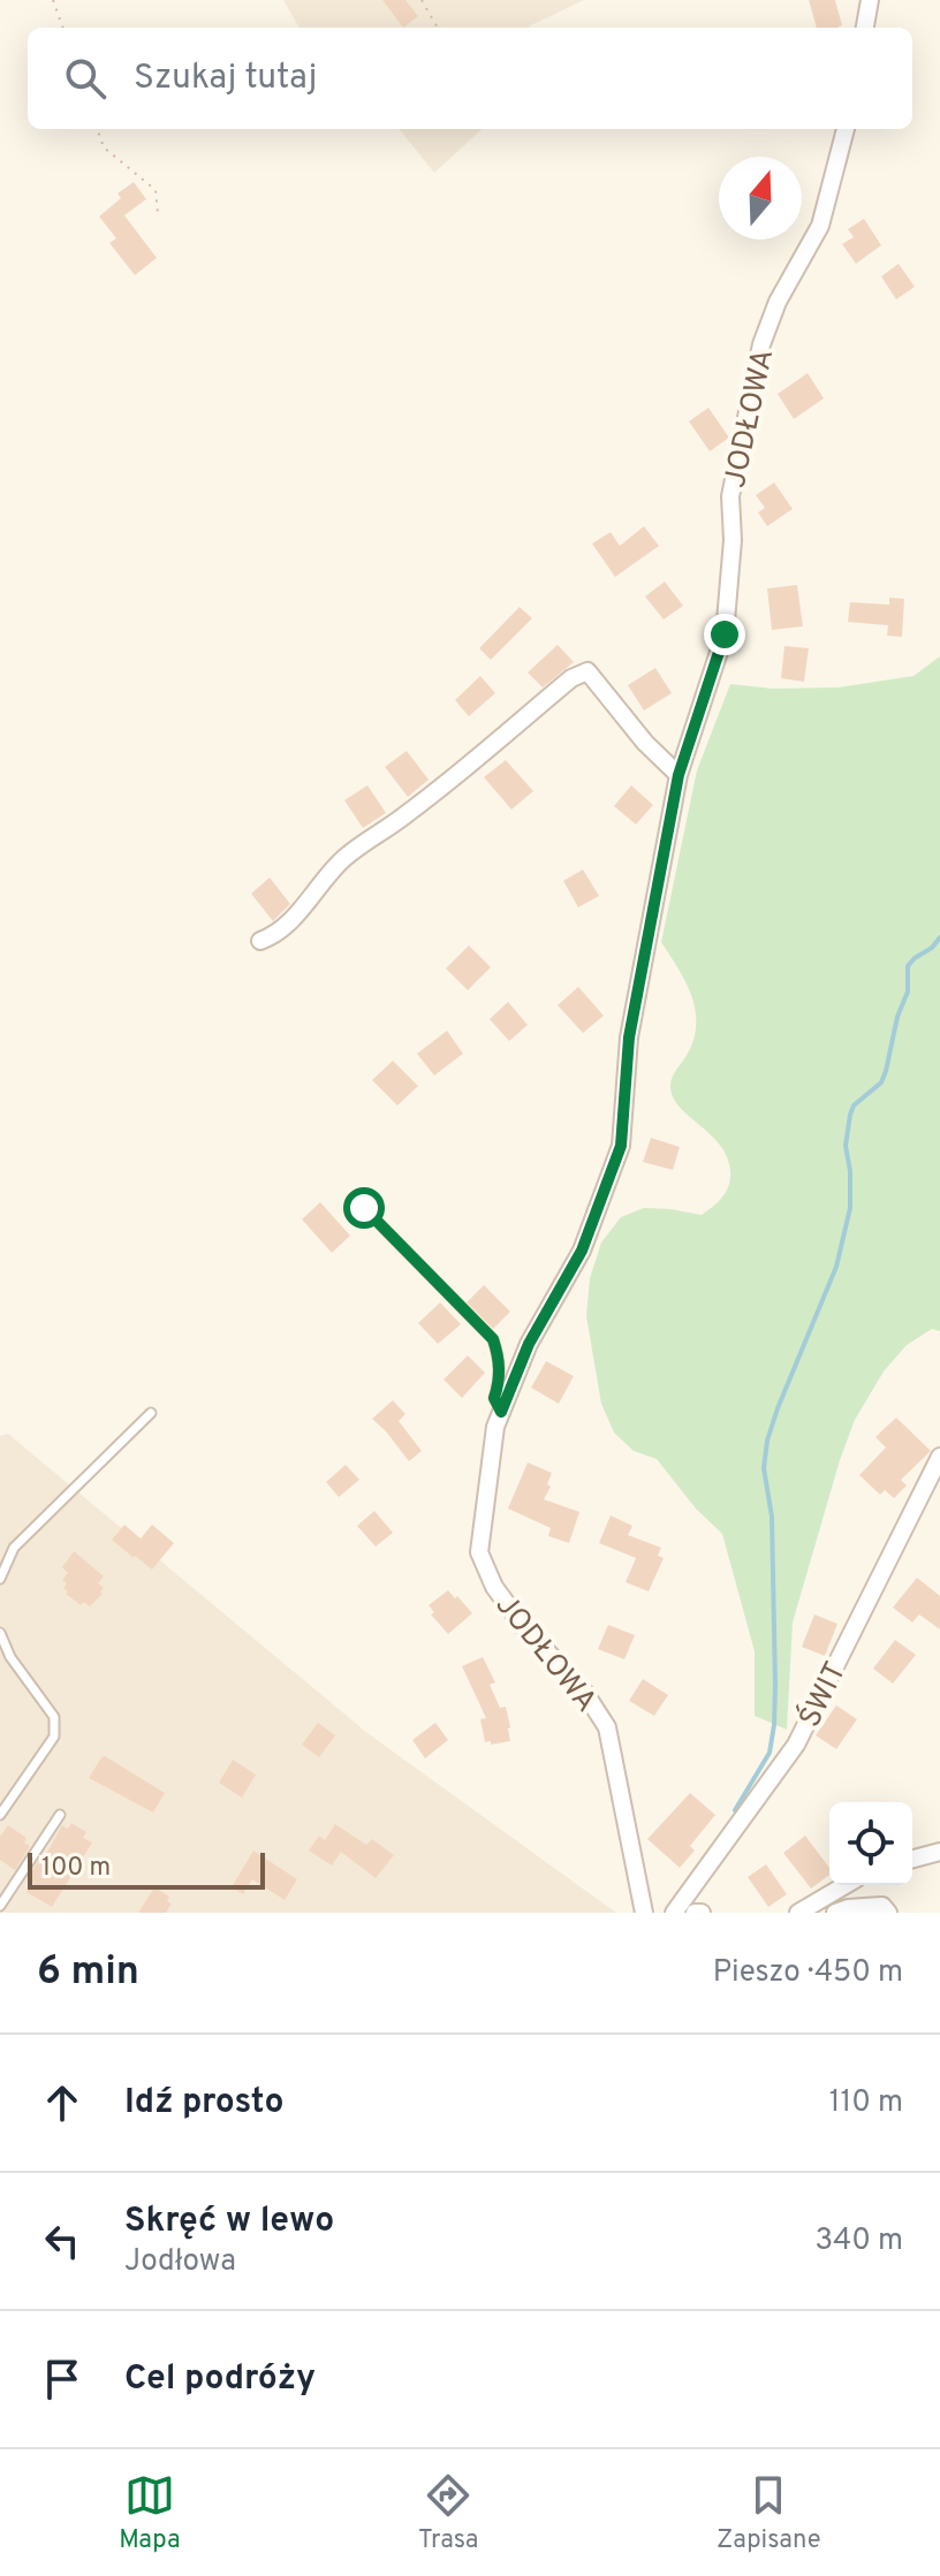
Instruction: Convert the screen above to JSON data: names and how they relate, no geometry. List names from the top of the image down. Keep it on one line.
{"streets":{"street":["JODŁOWA","ŚWIT"]},"scale_bar":"100 m","north":"top","page":{"search":"Szukaj tutaj","scale":"100 m","heading":["6 min","Pieszo · 450 m"],"list":[["Idź prosto","110 m"],["Skręć w lewo","Jodłowa","340 m"],"Cel podróży"],"nav":["Mapa","Trasa","Zapisane"]}}
